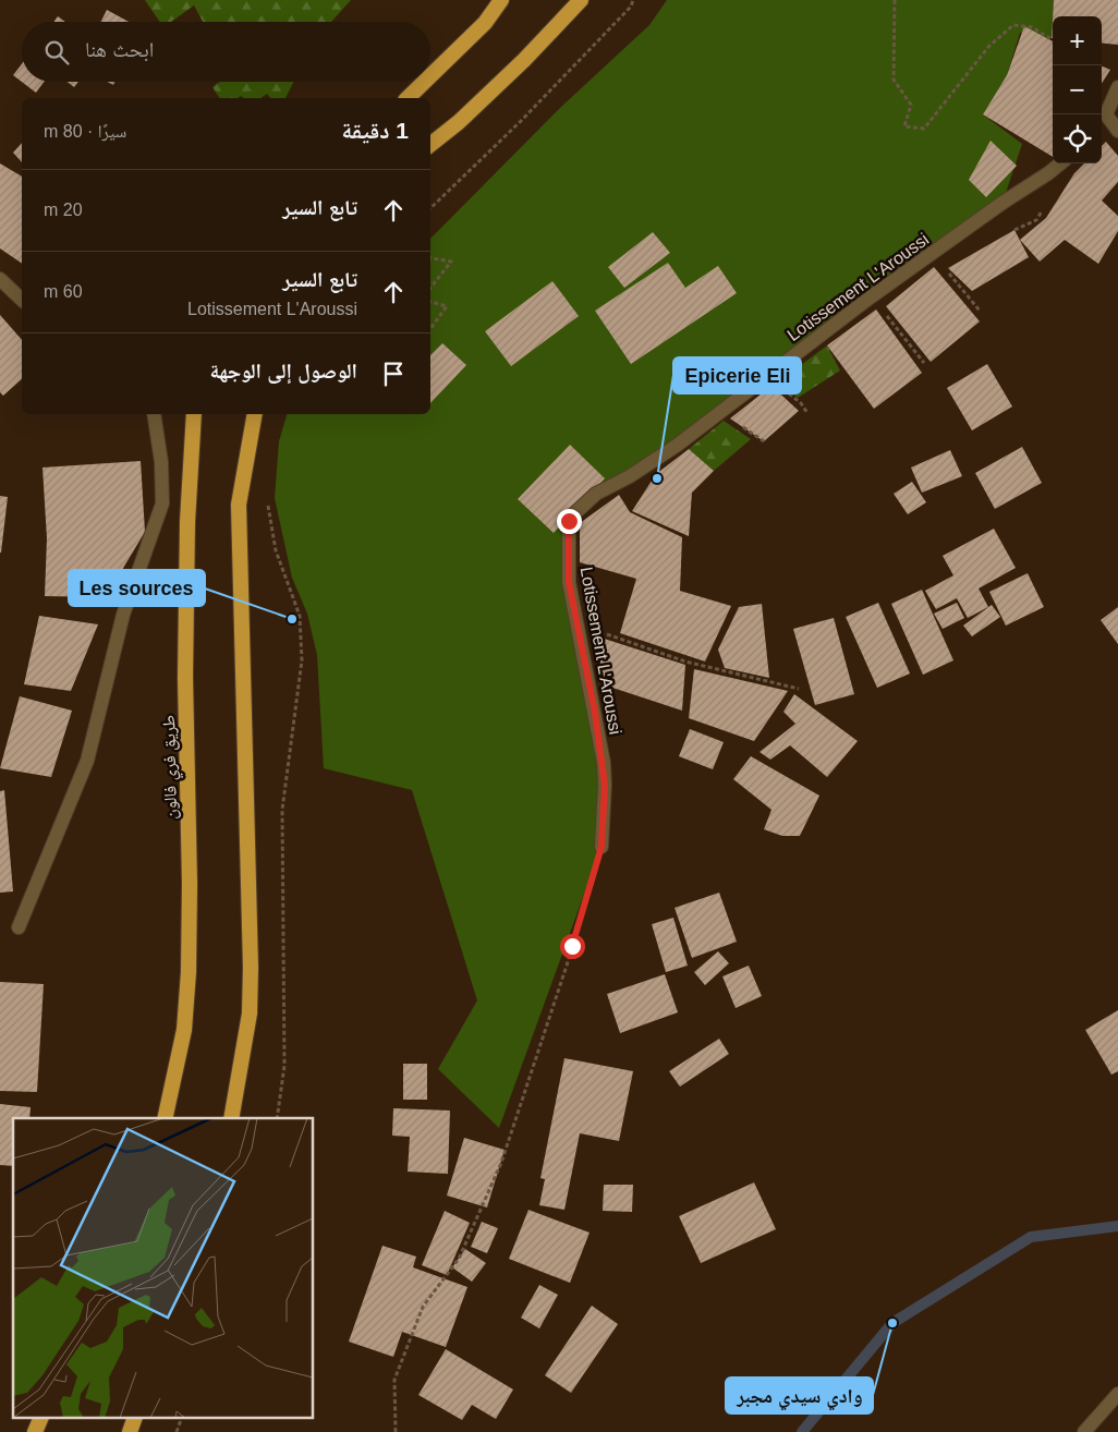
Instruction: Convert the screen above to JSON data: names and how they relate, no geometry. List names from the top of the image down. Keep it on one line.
{"streets":{"highway":["طريق فري فالون"],"street":["Lotissement L'Aroussi"]},"places":["Epicerie Eli","Les sources","وادي سيدي مجبر"],"page":{"map_buttons":["+","−"],"search":"ابحث هنا","heading":["1 دقيقة","سيرًا · 80 m"],"list":[["تابع السير","20 m"],["تابع السير","Lotissement L'Aroussi","60 m"],"الوصول إلى الوجهة"]}}
